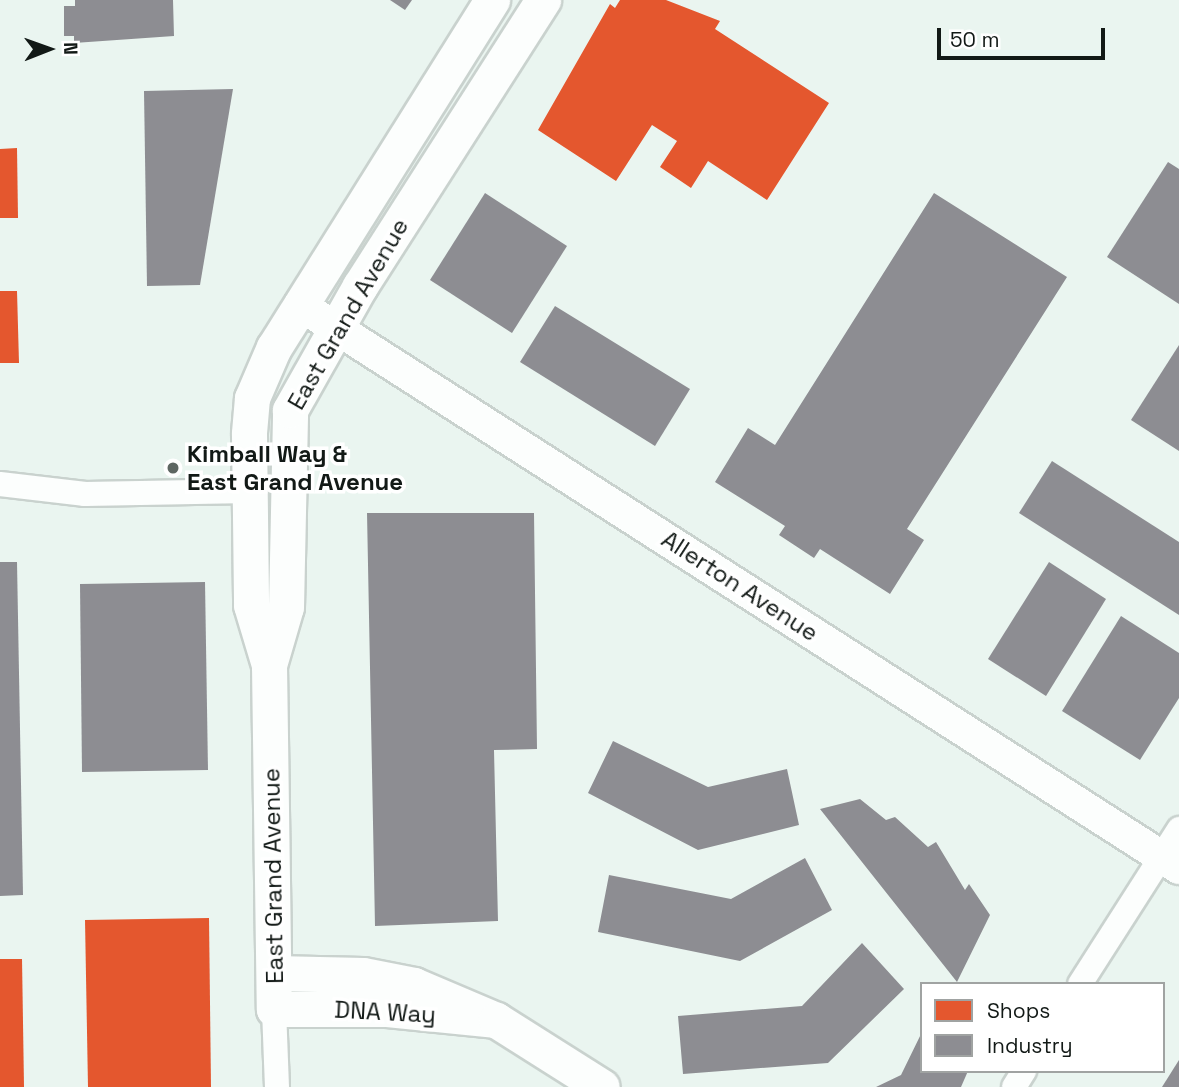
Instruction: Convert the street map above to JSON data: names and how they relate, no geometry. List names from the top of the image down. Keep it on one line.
{"streets":{"main road":["East Grand Avenue","DNA Way"],"street":["Allerton Avenue"]},"crossings":[["East Grand Avenue","Allerton Avenue"],["East Grand Avenue","DNA Way"]],"places":["Kimball Way & East Grand Avenue"],"legend":["Shops","Industry"],"scale_bar":"50 m","north":"right"}
